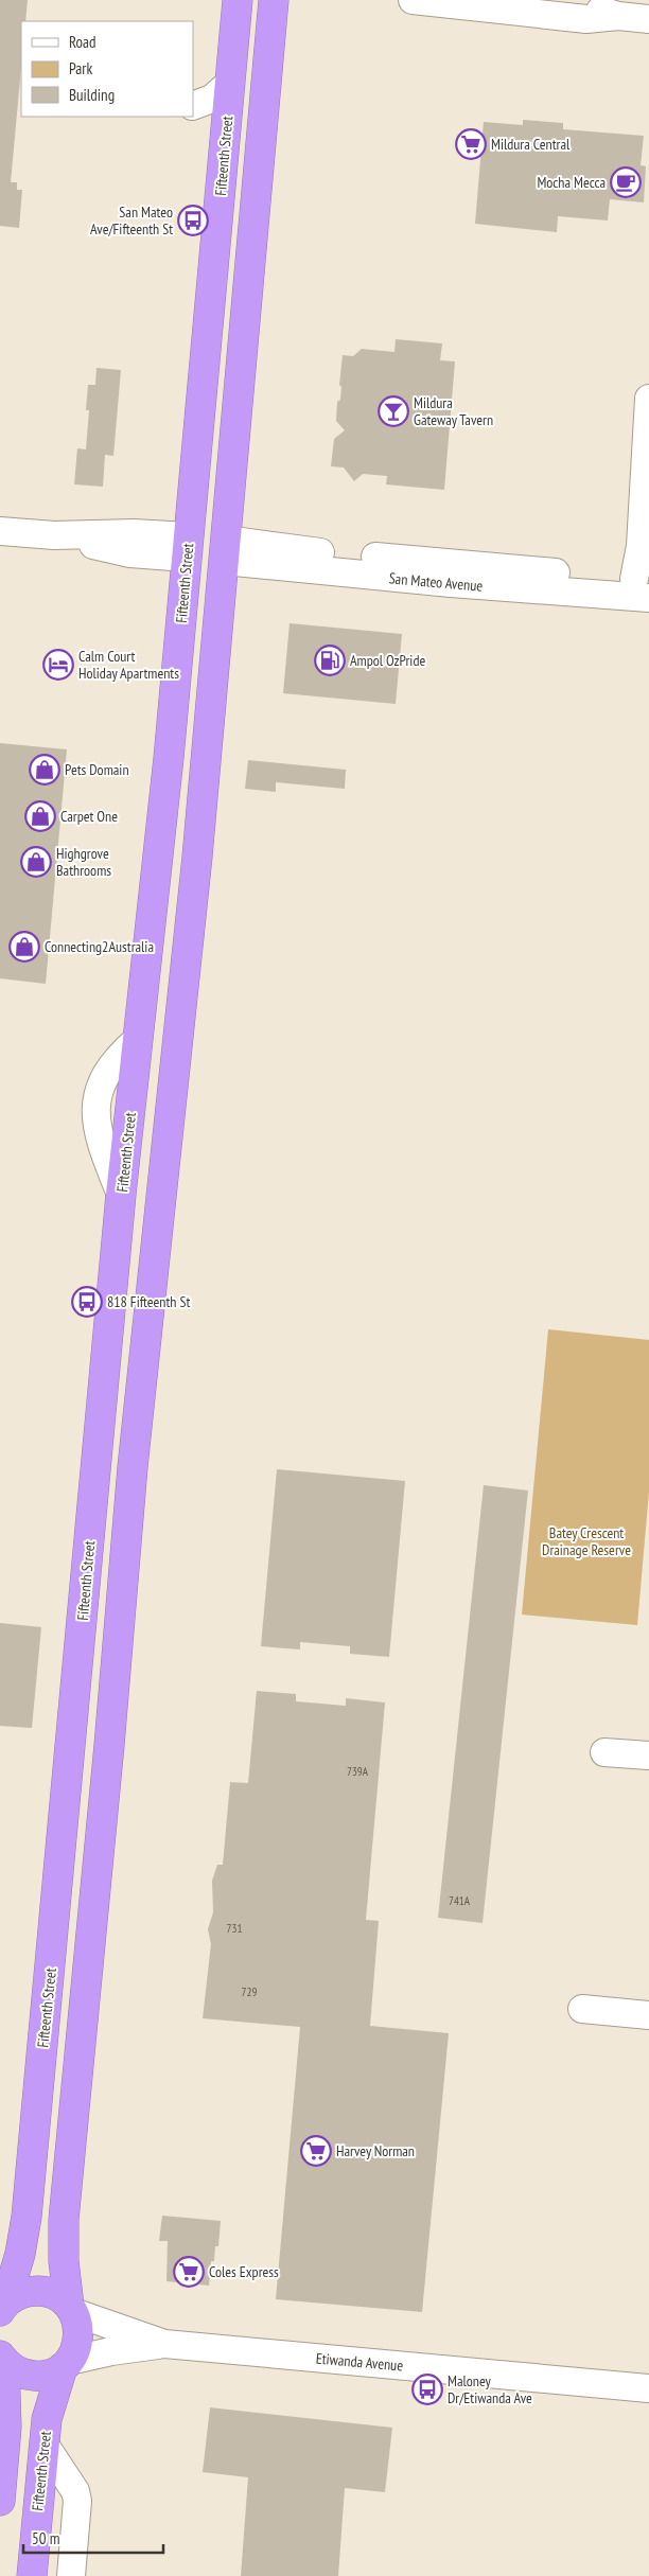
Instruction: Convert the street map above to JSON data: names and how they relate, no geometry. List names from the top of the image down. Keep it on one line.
{"streets":{"highway":["Fifteenth Street"],"street":["San Mateo Avenue","Etiwanda Avenue"]},"crossings":[["Fifteenth Street","Etiwanda Avenue"]],"parks":["Batey Crescent Drainage Reserve"],"places":{"supermarket":["Mildura Central","Harvey Norman","Coles Express"],"cafe":["Mocha Mecca"],"bus stop":["San Mateo Ave/Fifteenth St","818 Fifteenth St","Maloney Dr/Etiwanda Ave"],"bar":["Mildura Gateway Tavern"],"fuel station":["Ampol OzPride"],"hotel":["Calm Court Holiday Apartments"],"shop":["Pets Domain","Carpet One","Highgrove Bathrooms","Connecting2Australia"]},"house_numbers":["739A","741A","731","729"],"legend":["Road","Park","Building"],"scale_bar":"50 m"}
